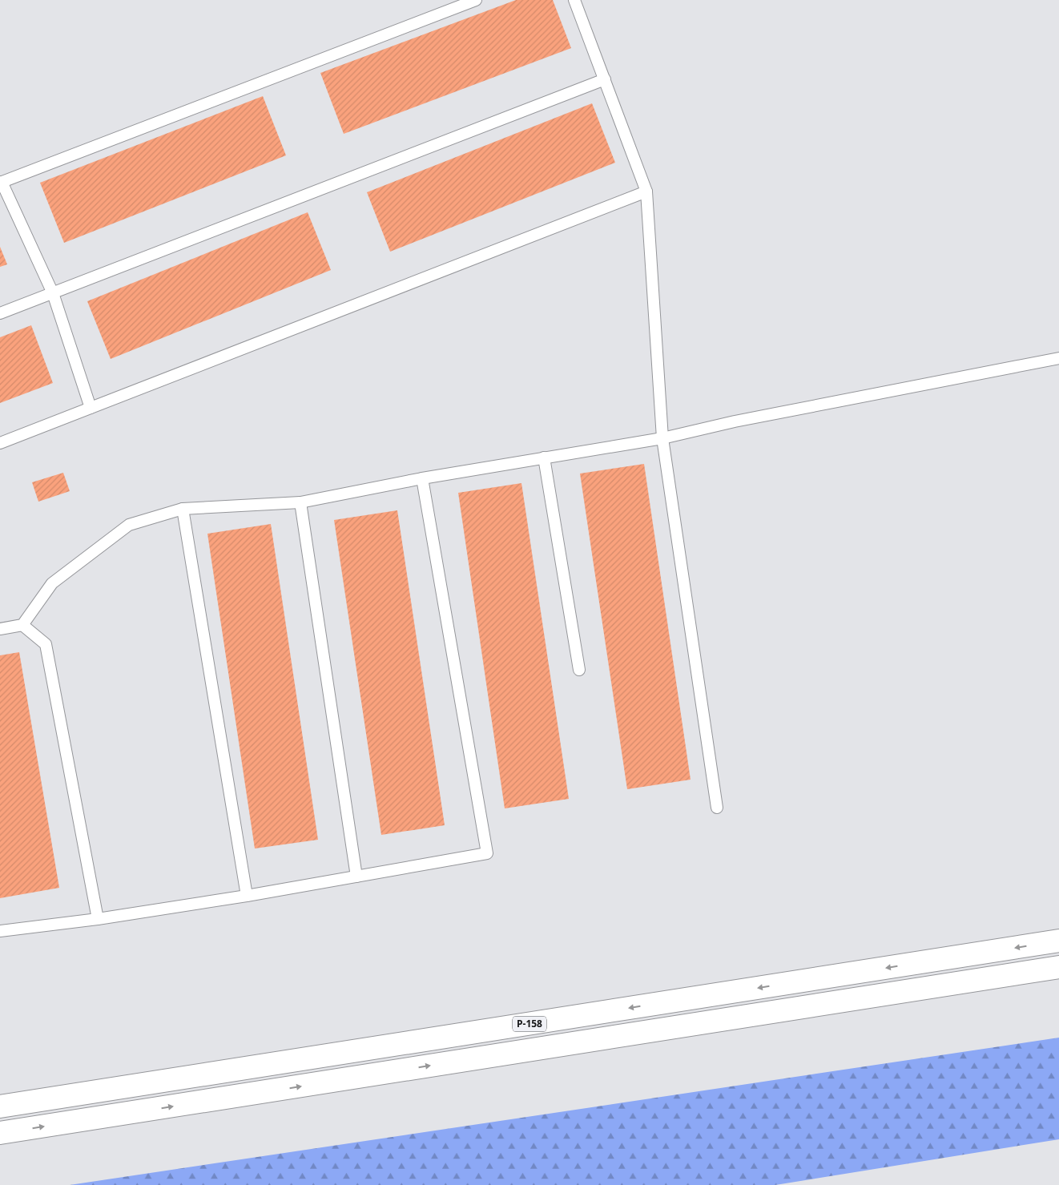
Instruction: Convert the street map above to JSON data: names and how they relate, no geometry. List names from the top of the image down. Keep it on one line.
{"streets":{"main road":["Р-158"]}}
